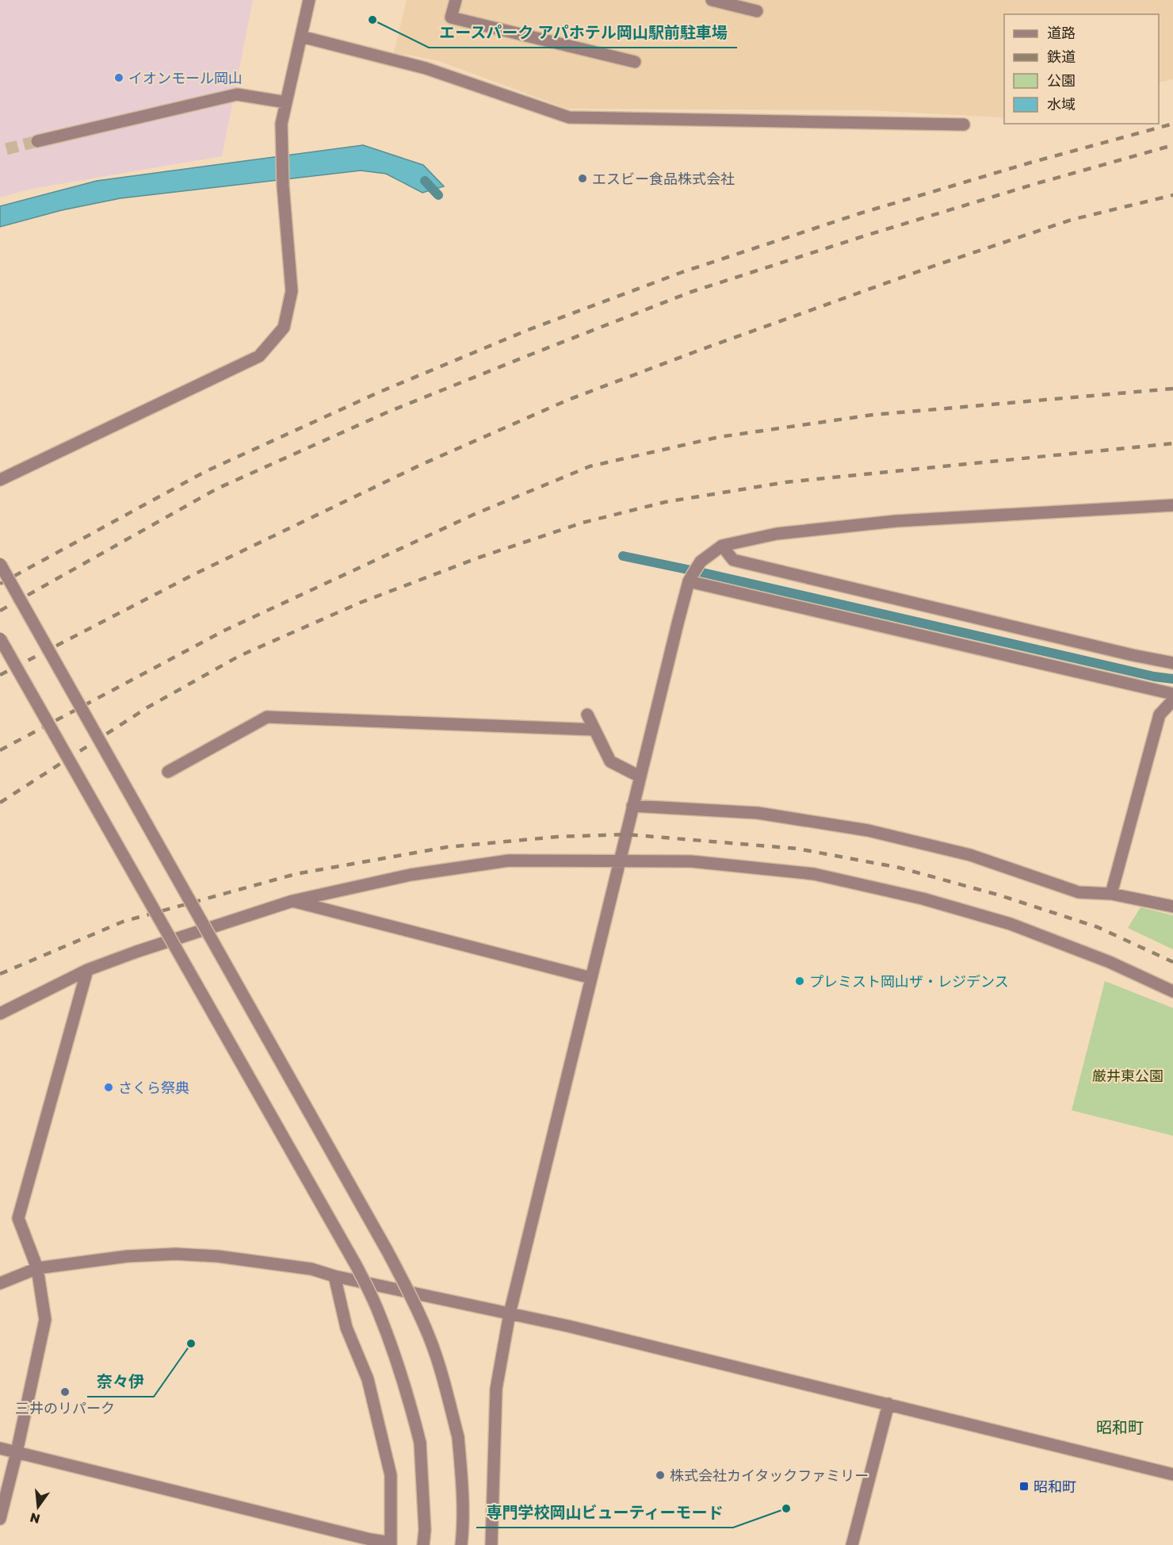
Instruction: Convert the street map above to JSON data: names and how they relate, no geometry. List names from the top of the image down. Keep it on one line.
{"districts":["昭和町"],"parks":["厳井東公園"],"places":{"other":["エースパーク アパホテル岡山駅前駐車場","イオンモール岡山","エスビー食品株式会社","プレミスト岡山ザ・レジデンス","さくら祭典","奈々伊","三井のリパーク","株式会社カイタックファミリー","専門学校岡山ビューティーモード"],"transit":["昭和町"]},"legend":["道路","鉄道","公園","水域"],"north":"bottom"}
